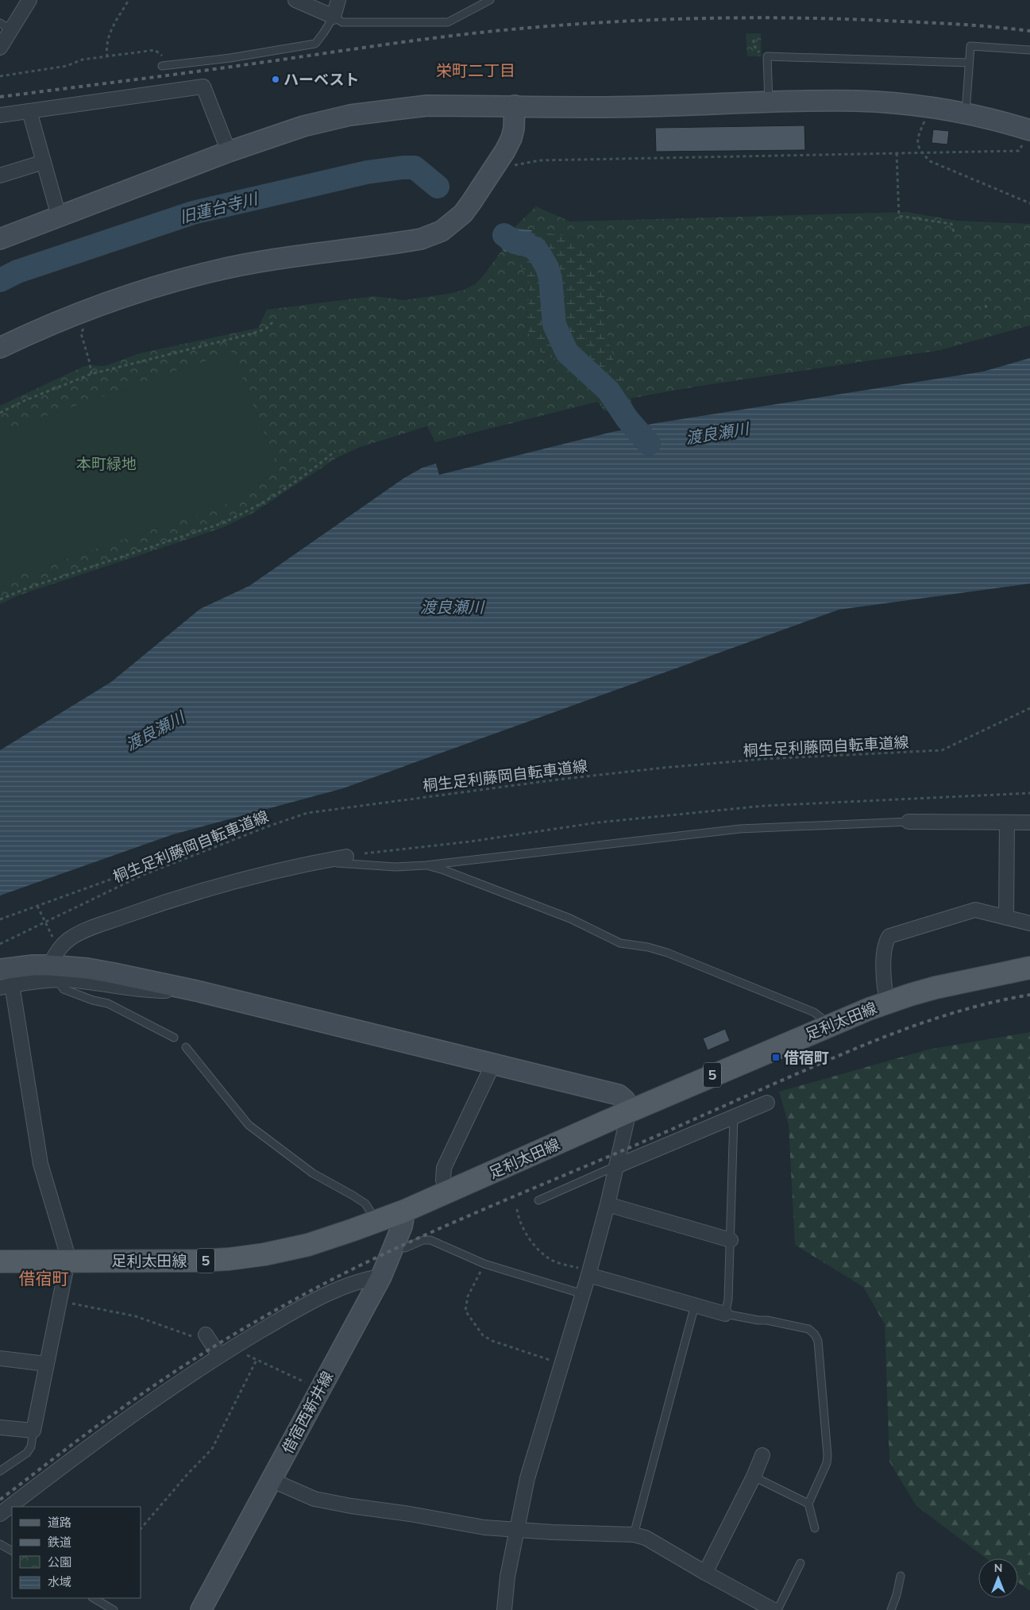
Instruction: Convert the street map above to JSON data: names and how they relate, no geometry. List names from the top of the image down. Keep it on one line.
{"streets":{"main road":["足利太田線","5"],"street":["借宿西新井線"],"path":["桐生足利藤岡自転車道線"]},"crossings":[["足利太田線","借宿西新井線"]],"districts":["栄町二丁目","借宿町"],"water":["旧蓮台寺川","渡良瀬川"],"parks":["本町緑地"],"places":{"other":["ハーベスト"],"transit":["借宿町"]},"legend":["道路","鉄道","公園","水域"],"north":"top"}
